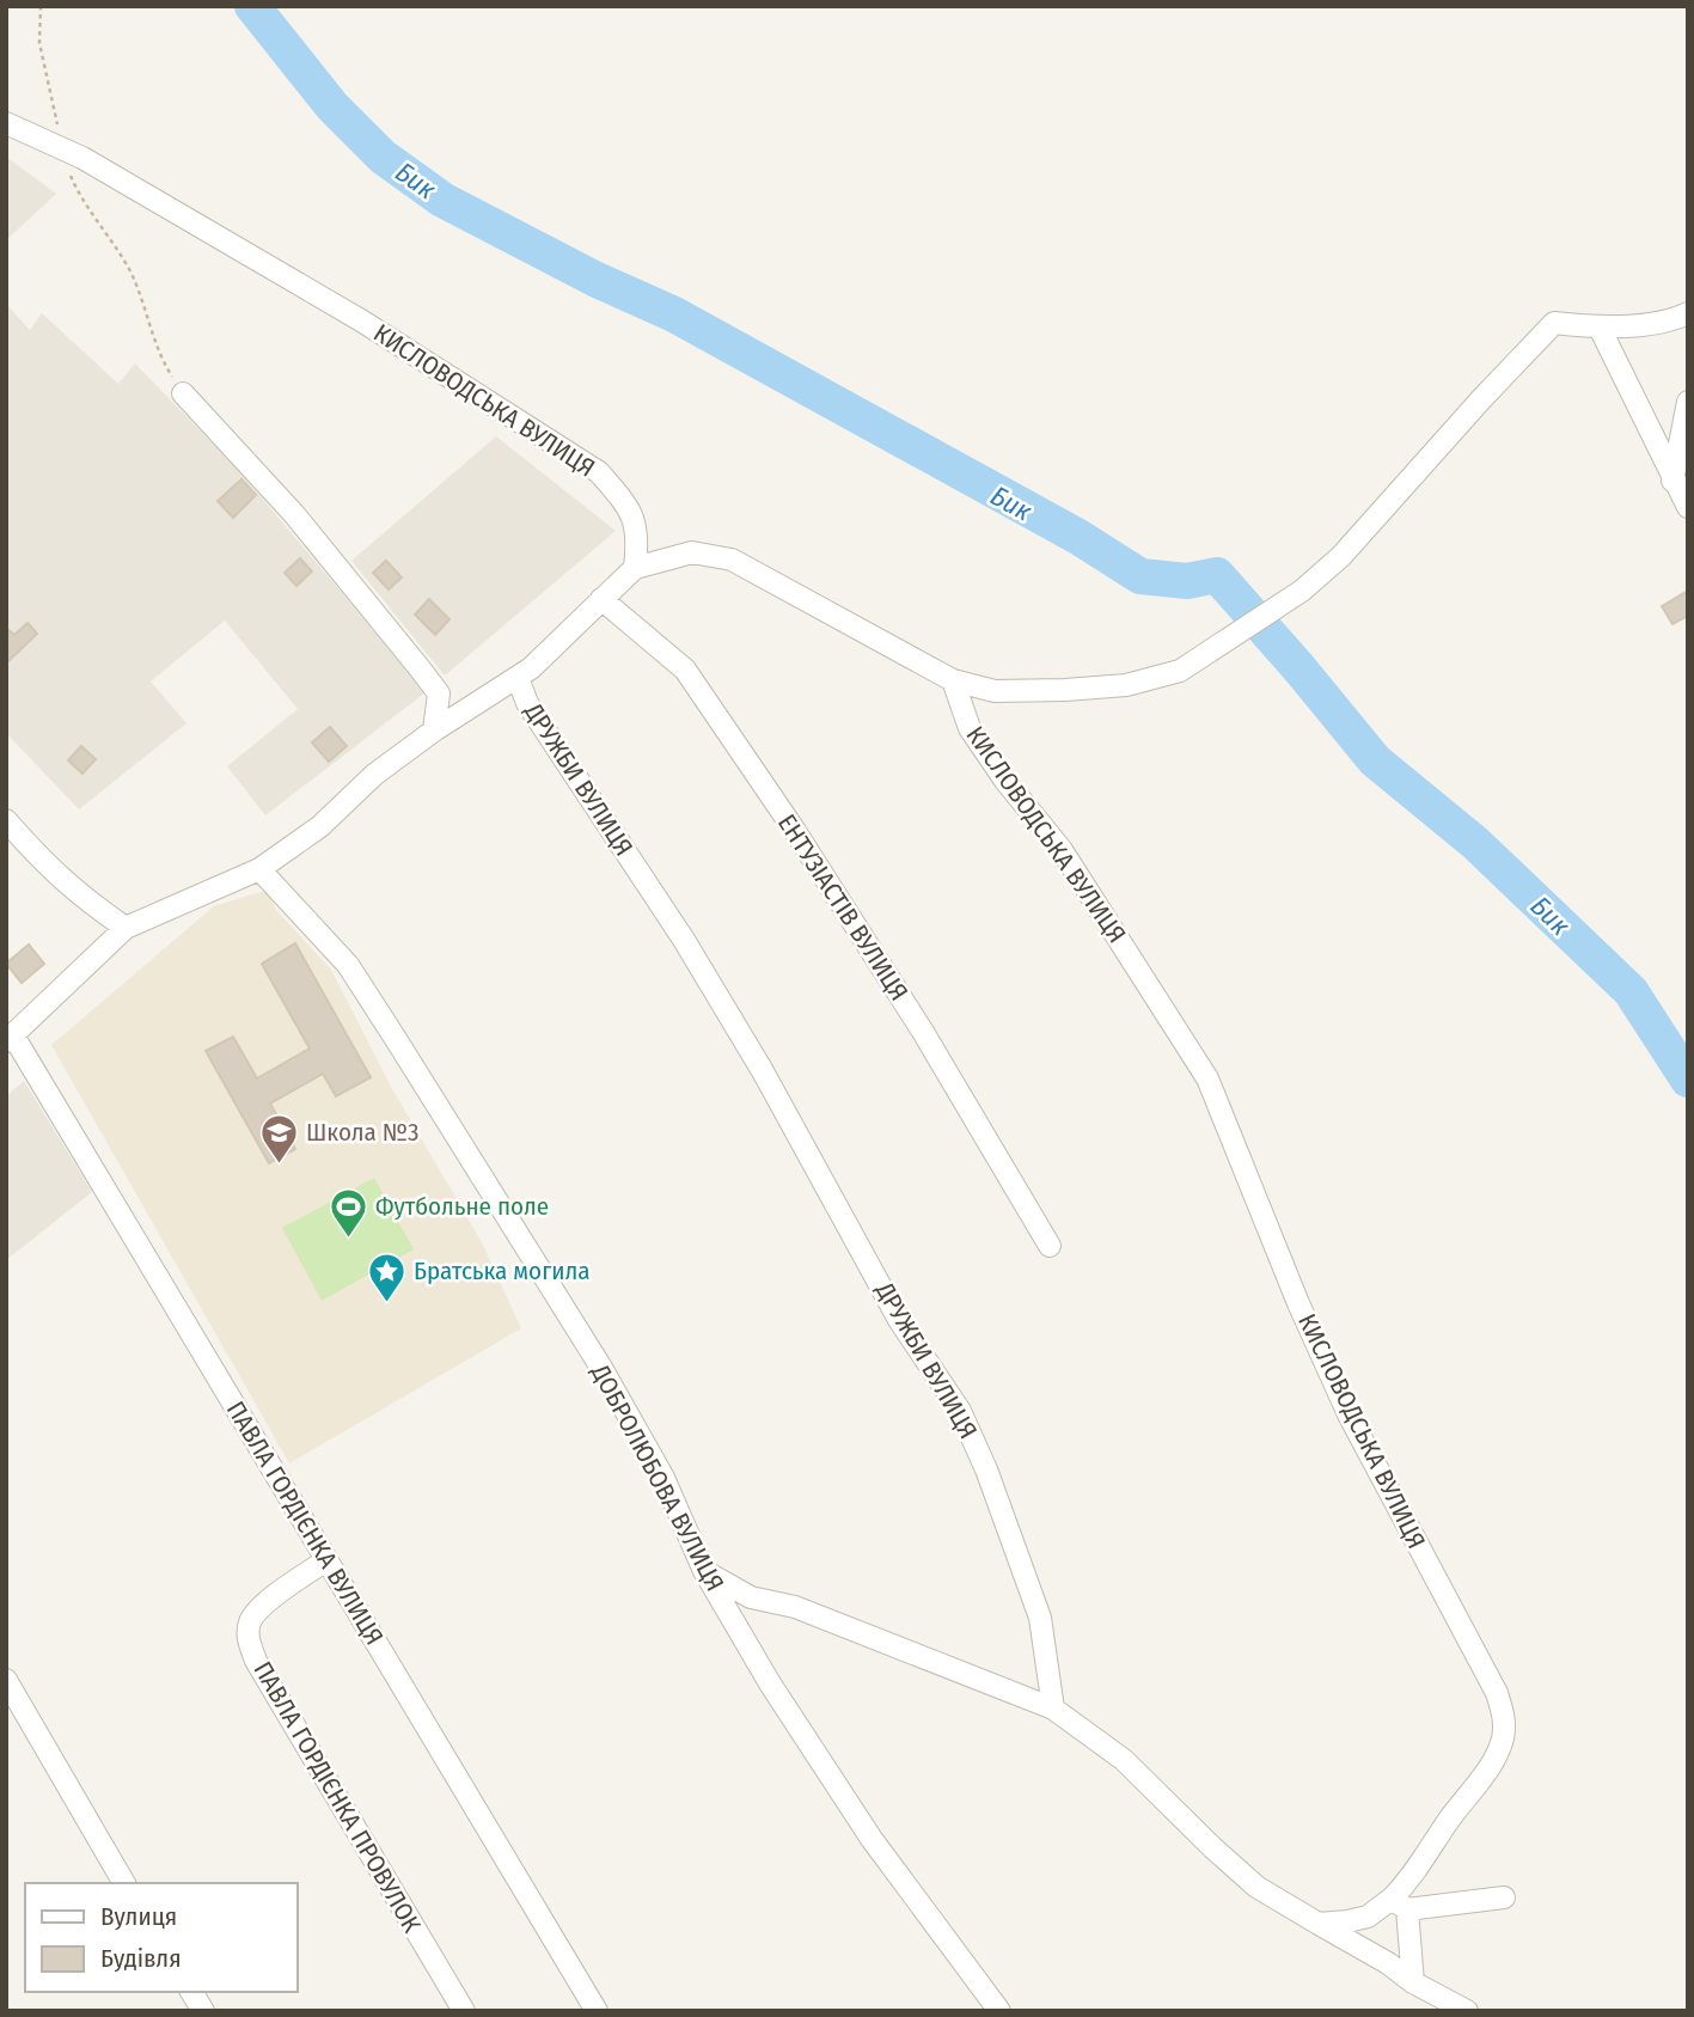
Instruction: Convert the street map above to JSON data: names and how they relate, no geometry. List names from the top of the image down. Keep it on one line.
{"streets":{"street":["КИСЛОВОДСЬКА ВУЛИЦЯ","ДРУЖБИ ВУЛИЦЯ","ЕНТУЗІАСТІВ ВУЛИЦЯ","ДОБРОЛЮБОВА ВУЛИЦЯ","ПАВЛА ГОРДІЄНКА ВУЛИЦЯ","ПАВЛА ГОРДІЄНКА ПРОВУЛОК"]},"crossings":[["ПАВЛА ГОРДІЄНКА ВУЛИЦЯ","ПАВЛА ГОРДІЄНКА ПРОВУЛОК"]],"water":["Бик"],"places":{"school or university":["Школа №3"],"sports":["Футбольне поле"],"place":["Братська могила"]},"legend":["Вулиця","Будівля"]}
